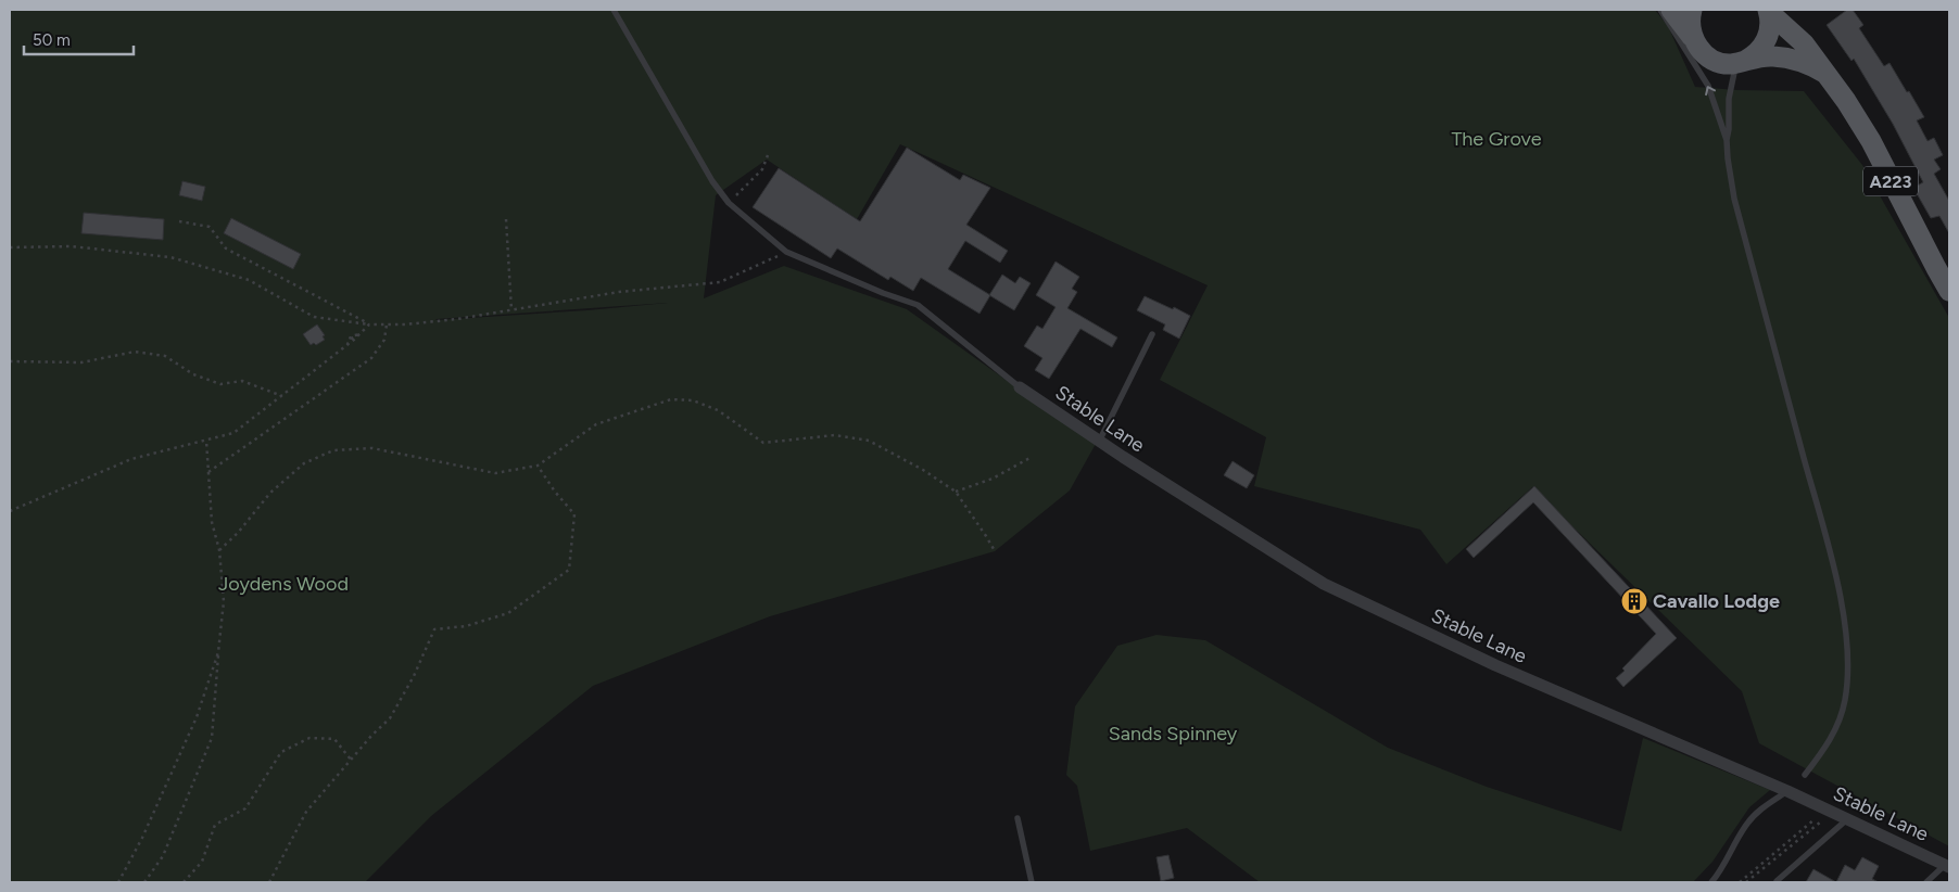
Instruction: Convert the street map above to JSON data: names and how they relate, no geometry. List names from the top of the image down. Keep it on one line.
{"streets":{"main road":["A223"],"street":["Stable Lane"]},"parks":["The Grove","Joydens Wood","Sands Spinney"],"places":{"building":["Cavallo Lodge"]},"scale_bar":"50 m"}
